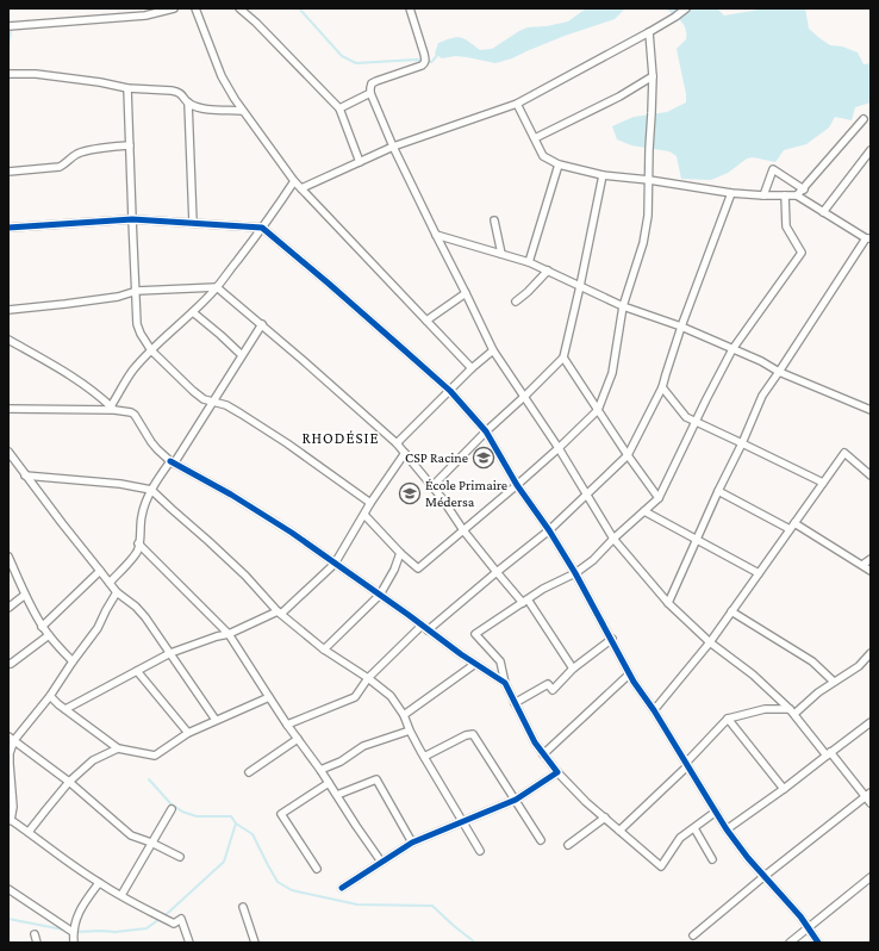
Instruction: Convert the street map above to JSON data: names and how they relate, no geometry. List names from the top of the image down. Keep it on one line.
{"districts":["RHODÉSIE"],"places":{"school or university":["CSP Racine","École Primaire Médersa"]}}
